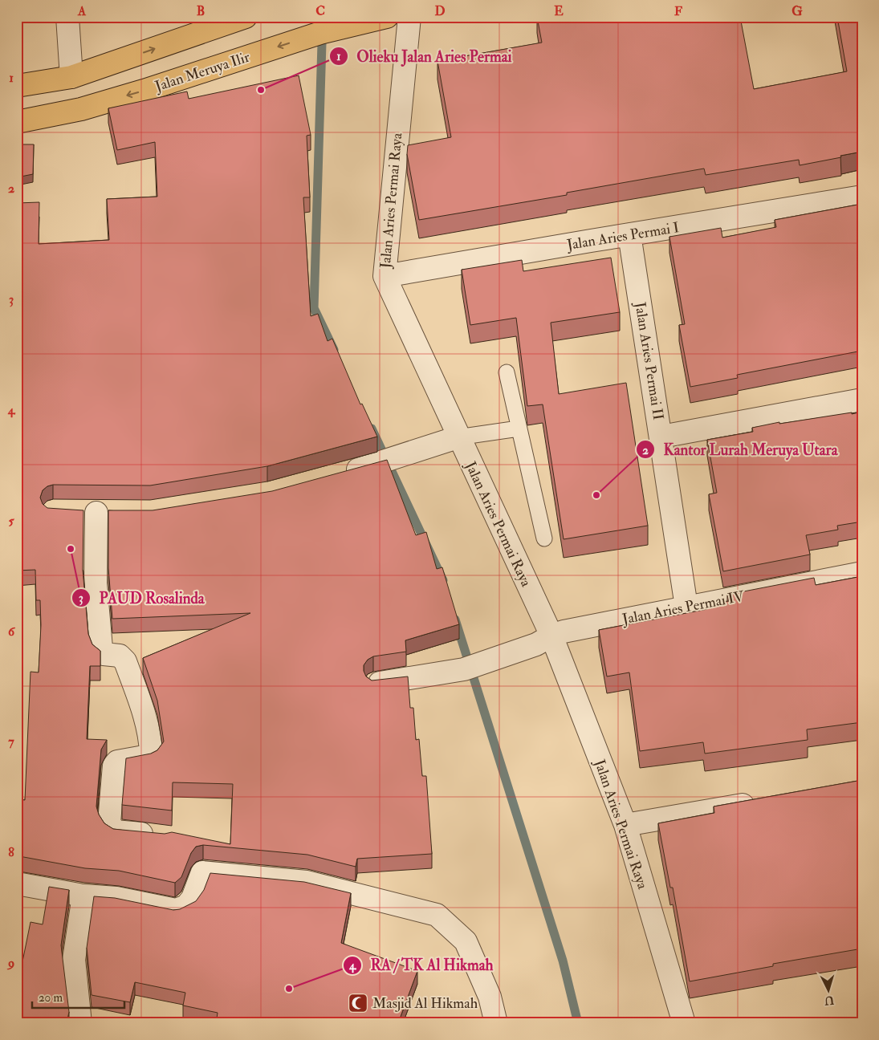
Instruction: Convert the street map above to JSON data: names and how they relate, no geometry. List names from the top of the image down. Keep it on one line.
{"streets":{"main road":["Jalan Meruya Ilir"],"street":["Jalan Aries Permai Raya","Jalan Aries Permai I","Jalan Aries Permai II","Jalan Aries Permai IV"]},"crossings":[["Jalan Aries Permai Raya","Jalan Aries Permai I"],["Jalan Aries Permai Raya","Jalan Aries Permai IV"],["Jalan Aries Permai I","Jalan Aries Permai II"],["Jalan Aries Permai II","Jalan Aries Permai IV"]],"places":{"other":["Olieku Jalan Aries Permai","Kantor Lurah Meruya Utara","PAUD Rosalinda","RA / TK Al Hikmah"],"mosque":["Masjid Al Hikmah"]},"scale_bar":"20 m","north":"bottom","grid":{"columns":["A","B","C","D","E","F","G"],"rows":["1","2","3","4","5","6","7","8","9"]}}
